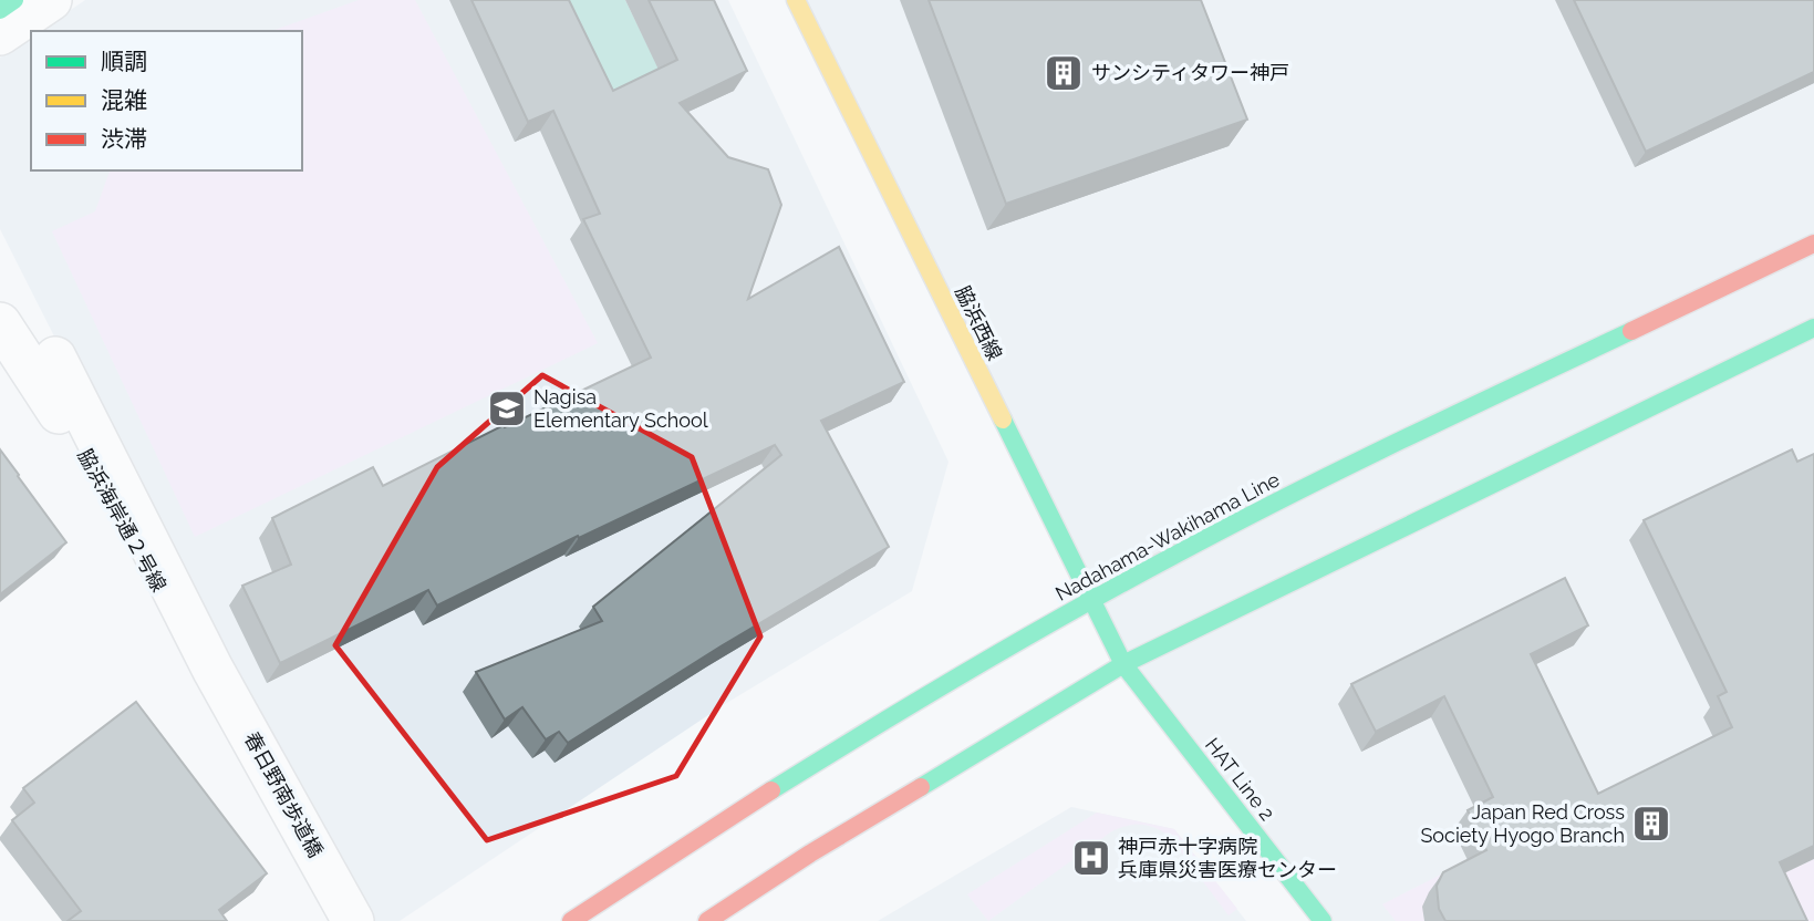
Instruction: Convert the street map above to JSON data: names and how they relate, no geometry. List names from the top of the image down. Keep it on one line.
{"streets":{"main road":["脇浜西線","Nadahama-Wakihama Line","HAT Line 2"],"street":["脇浜海岸通２号線","春日野南歩道橋"]},"crossings":[["脇浜西線","Nadahama-Wakihama Line"],["脇浜西線","HAT Line 2"],["脇浜海岸通２号線","春日野南歩道橋"]],"places":{"building":["サンシティタワー神戸","Japan Red Cross Society Hyogo Branch"],"school or university":["Nagisa Elementary School"],"hospital":["神戸赤十字病院 兵庫県災害医療センター"]},"legend":["順調","混雑","渋滞"]}
